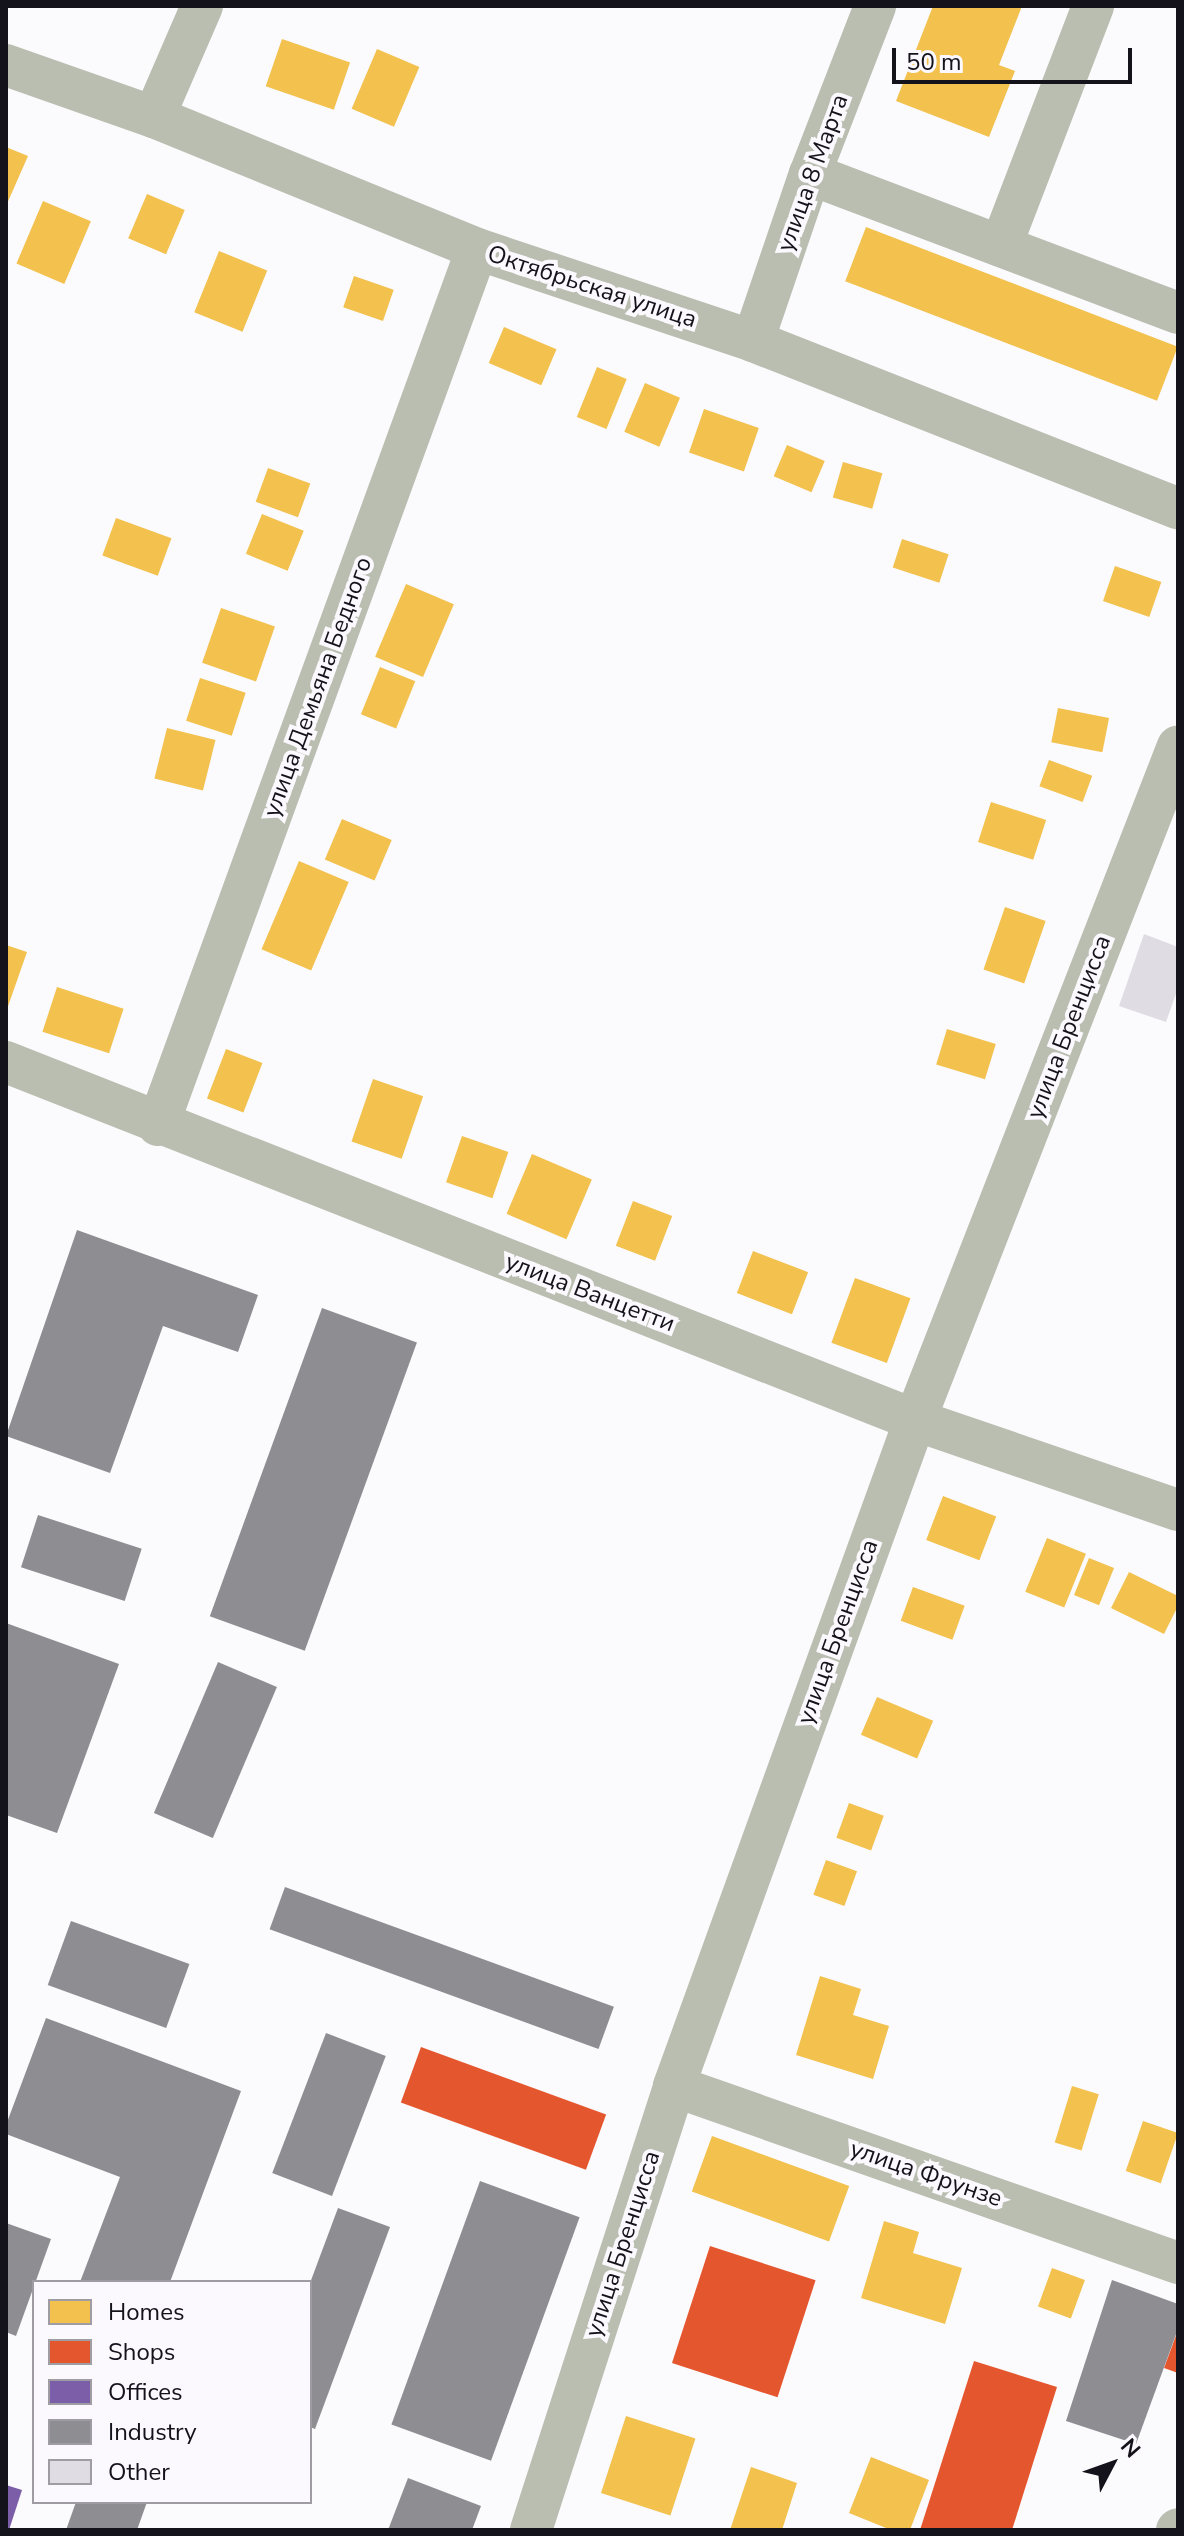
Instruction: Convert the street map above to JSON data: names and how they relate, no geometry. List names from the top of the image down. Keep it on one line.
{"streets":{"street":["улица 8 Марта","Октябрьская улица","улица Демьяна Бедного","улица Бренцисса","улица Ванцетти","улица Фрунзе"]},"crossings":[["улица 8 Марта","Октябрьская улица"],["Октябрьская улица","улица Демьяна Бедного"],["улица Демьяна Бедного","улица Ванцетти"],["улица Бренцисса","улица Ванцетти"],["улица Бренцисса","улица Фрунзе"]],"legend":["Homes","Shops","Offices","Industry","Other"],"scale_bar":"50 m","north":"top right"}
